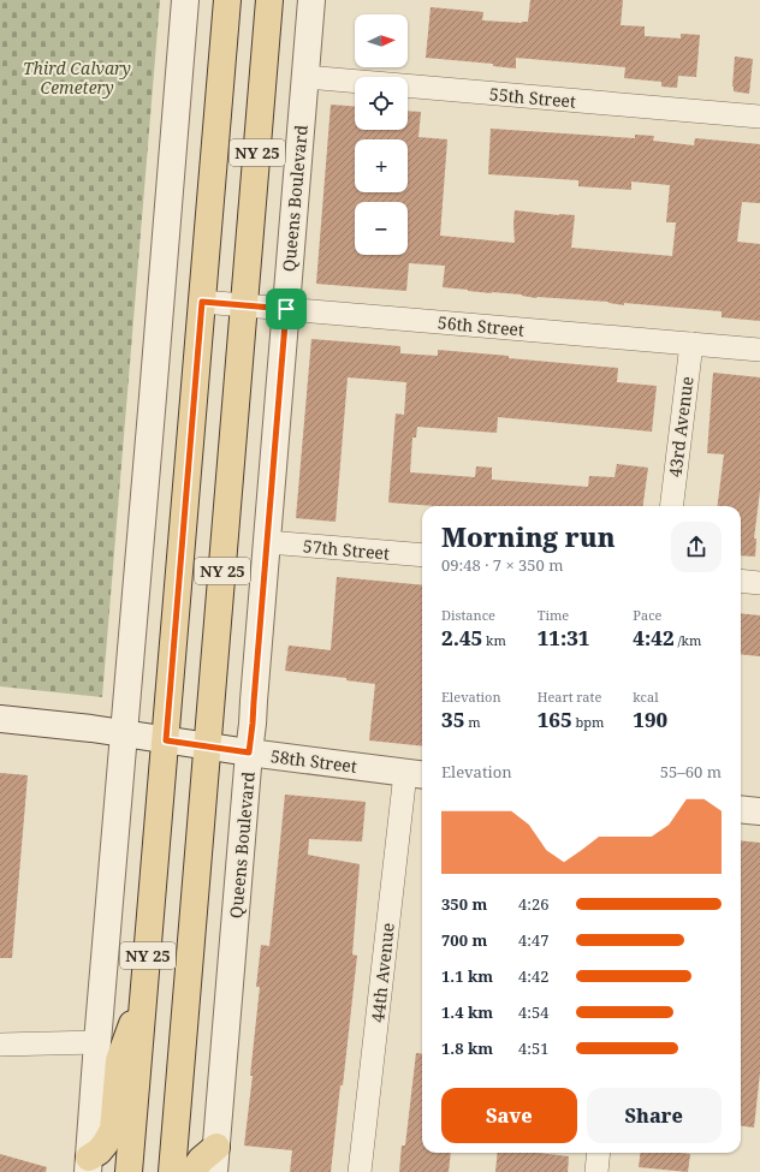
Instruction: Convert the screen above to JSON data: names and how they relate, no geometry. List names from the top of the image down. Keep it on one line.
{"streets":{"main road":["NY 25"],"street":["55th Street","Queens Boulevard","56th Street","43rd Avenue","57th Street","58th Street","44th Avenue"]},"crossings":[["55th Street","Queens Boulevard"],["NY 25","56th Street"],["NY 25","58th Street"],["Queens Boulevard","56th Street"],["Queens Boulevard","57th Street"],["Queens Boulevard","58th Street"],["56th Street","43rd Avenue"],["58th Street","44th Avenue"]],"parks":["Third Calvary Cemetery"],"north":"right","page":{"map_buttons":["+","−"],"heading":["Morning run","09:48 · 7 × 350 m"],"stats":[["Distance","2.45 km"],["Time","11:31"],["Pace","4:42 /km"],["Elevation","35 m"],["Heart rate","165 bpm"],["kcal","190"]],"chart":["Elevation","55–60 m"],"list":[{"name":"350 m","note":"4:26"},{"name":"700 m","note":"4:47"},{"name":"1.1 km","note":"4:42"},{"name":"1.4 km","note":"4:54"},{"name":"1.8 km","note":"4:51"}],"buttons":["Save","Share"]}}
